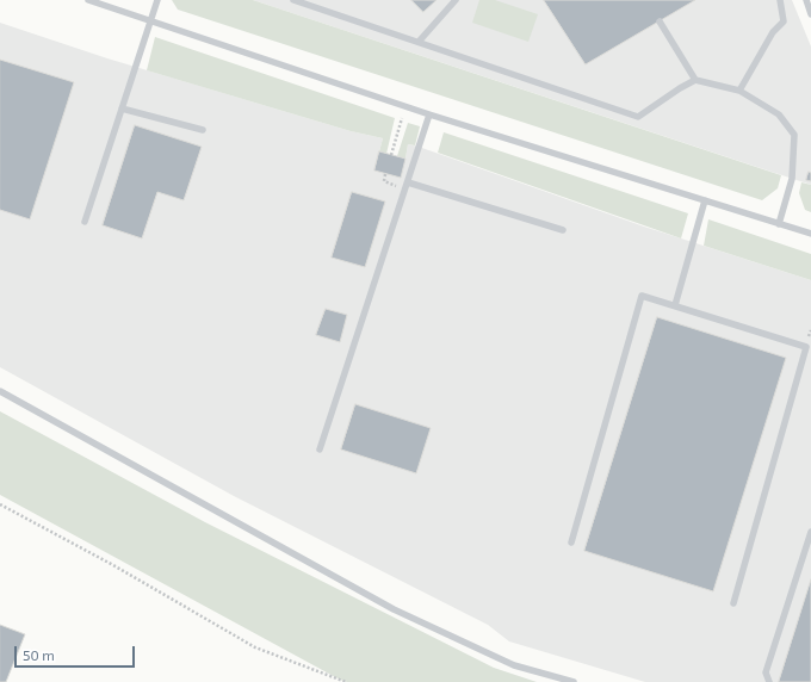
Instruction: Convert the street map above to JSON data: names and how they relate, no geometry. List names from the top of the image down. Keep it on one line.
{"scale_bar":"50 m"}
